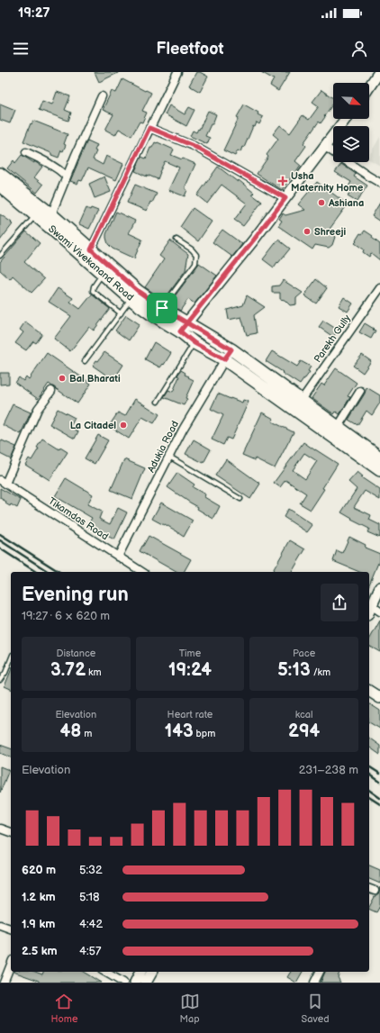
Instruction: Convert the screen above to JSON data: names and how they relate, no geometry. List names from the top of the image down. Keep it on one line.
{"streets":{"main road":["Swami Vivekanand Road"],"street":["Parekh Gully","Adukia Road","Tikamdas Road"]},"crossings":[["Swami Vivekanand Road","Parekh Gully"],["Swami Vivekanand Road","Adukia Road"],["Adukia Road","Tikamdas Road"]],"places":{"health":["Usha Maternity Home"],"other":["Ashiana","Shreeji","Bal Bharati","La Citadel"]},"north":"bottom right","page":{"status":"19:27","header":"Fleetfoot","heading":["Evening run","19:27 · 6 × 620 m"],"stats":[["Distance","3.72 km"],["Time","19:24"],["Pace","5:13 /km"],["Elevation","48 m"],["Heart rate","143 bpm"],["kcal","294"]],"chart":["Elevation","231–238 m"],"list":[{"name":"620 m","note":"5:32"},{"name":"1.2 km","note":"5:18"},{"name":"1.9 km","note":"4:42"},{"name":"2.5 km","note":"4:57"}],"tabs":["Home","Map","Saved"]}}
